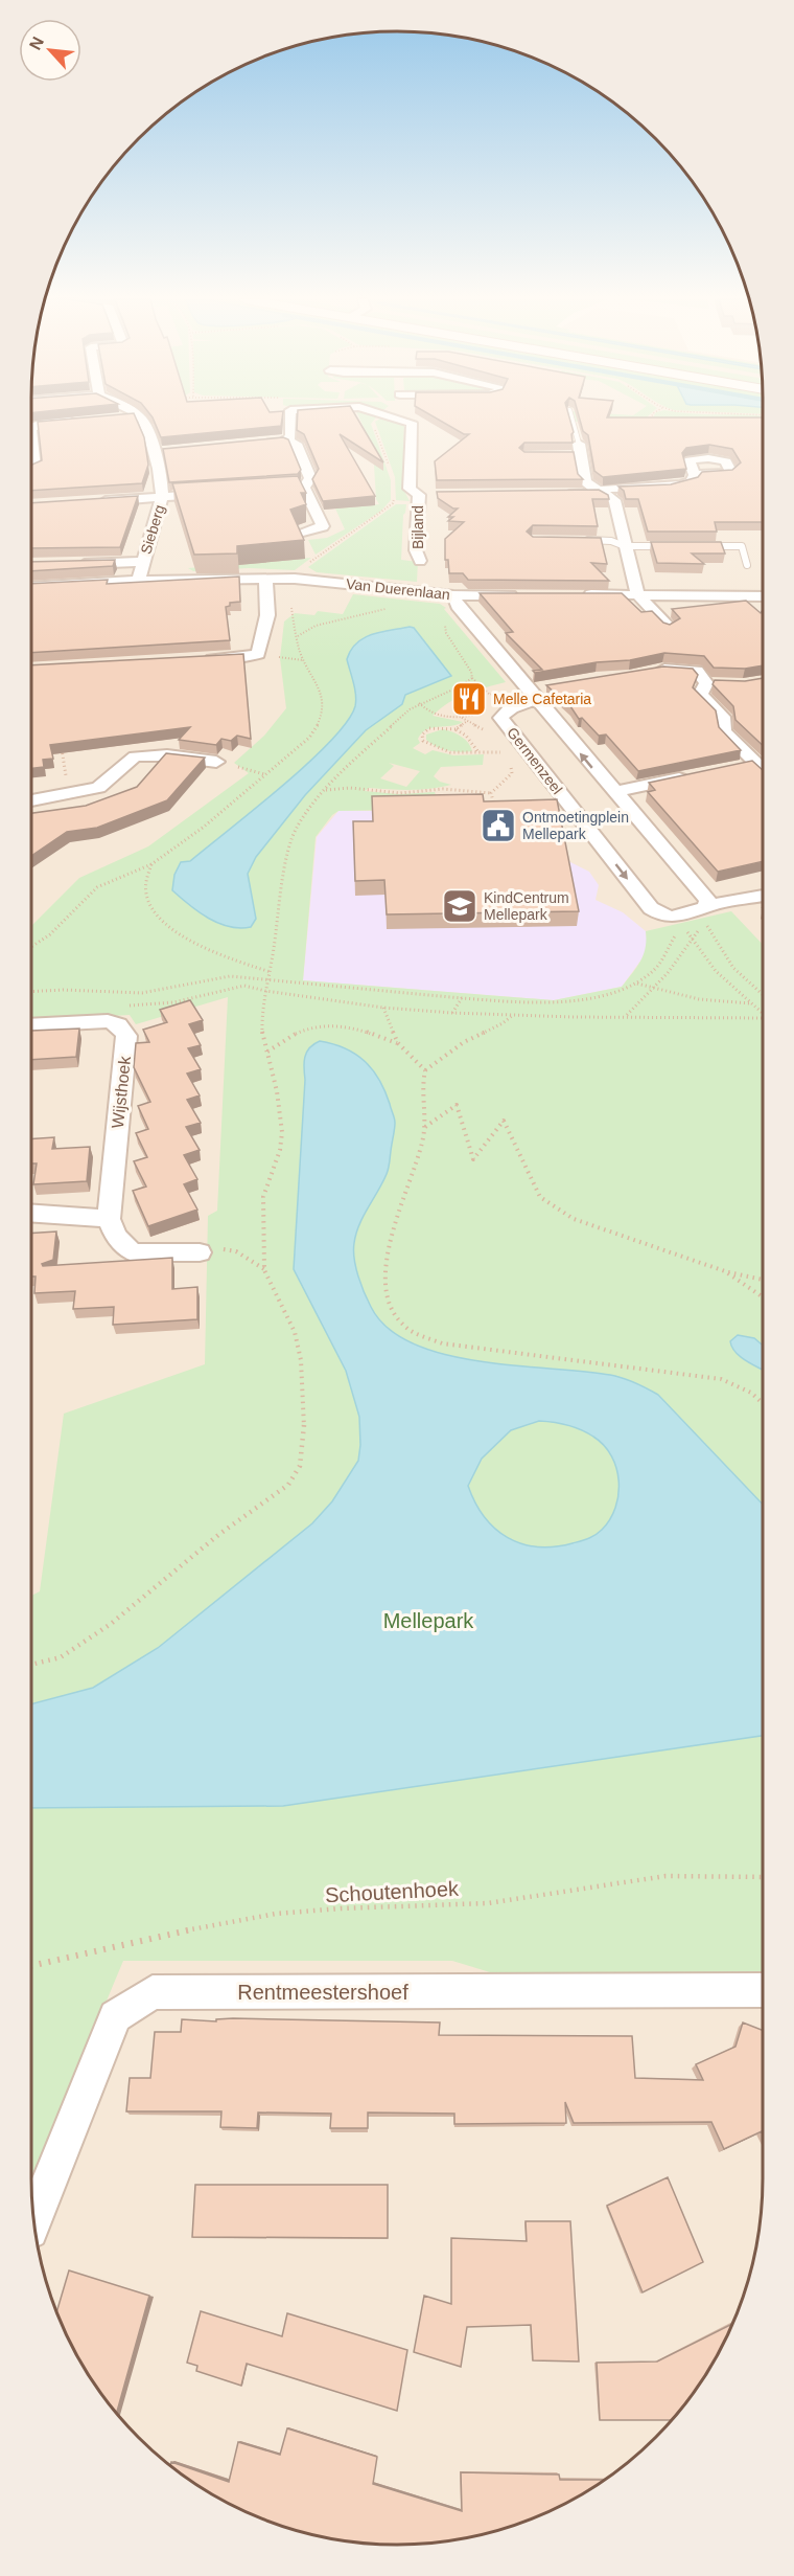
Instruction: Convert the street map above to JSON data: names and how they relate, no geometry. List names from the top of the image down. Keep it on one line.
{"streets":{"street":["Bijland","Sieberg","Van Duerenlaan","Germenzeel","Wijsthoek","Rentmeestershoef"],"path":["Schoutenhoek"]},"crossings":[["Sieberg","Van Duerenlaan"]],"parks":["Mellepark"],"places":{"restaurant":["Melle Cafetaria"],"public building":["Ontmoetingplein Mellepark"],"school or university":["KindCentrum Mellepark"]},"north":"top left"}
